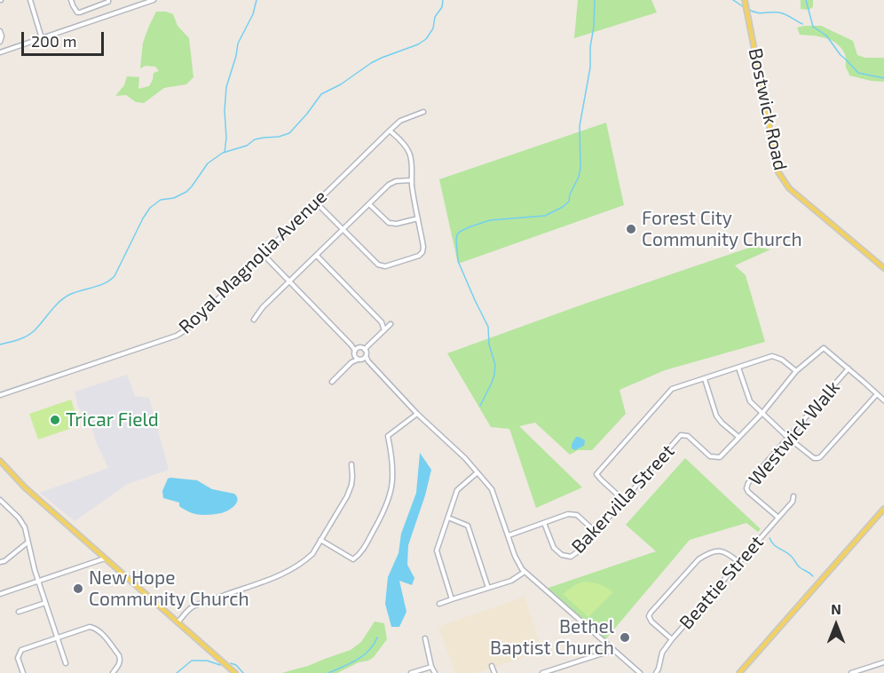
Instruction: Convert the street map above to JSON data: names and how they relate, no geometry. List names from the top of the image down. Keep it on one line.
{"streets":{"main road":["Bostwick Road"],"street":["Royal Magnolia Avenue","Westwick Walk","Bakervilla Street","Beattie Street"]},"crossings":[["Westwick Walk","Bakervilla Street"],["Westwick Walk","Beattie Street"]],"places":["Forest City Community Church","Tricar Field","New Hope Community Church","Bethel Baptist Church"],"scale_bar":"200 m","north":"top"}
